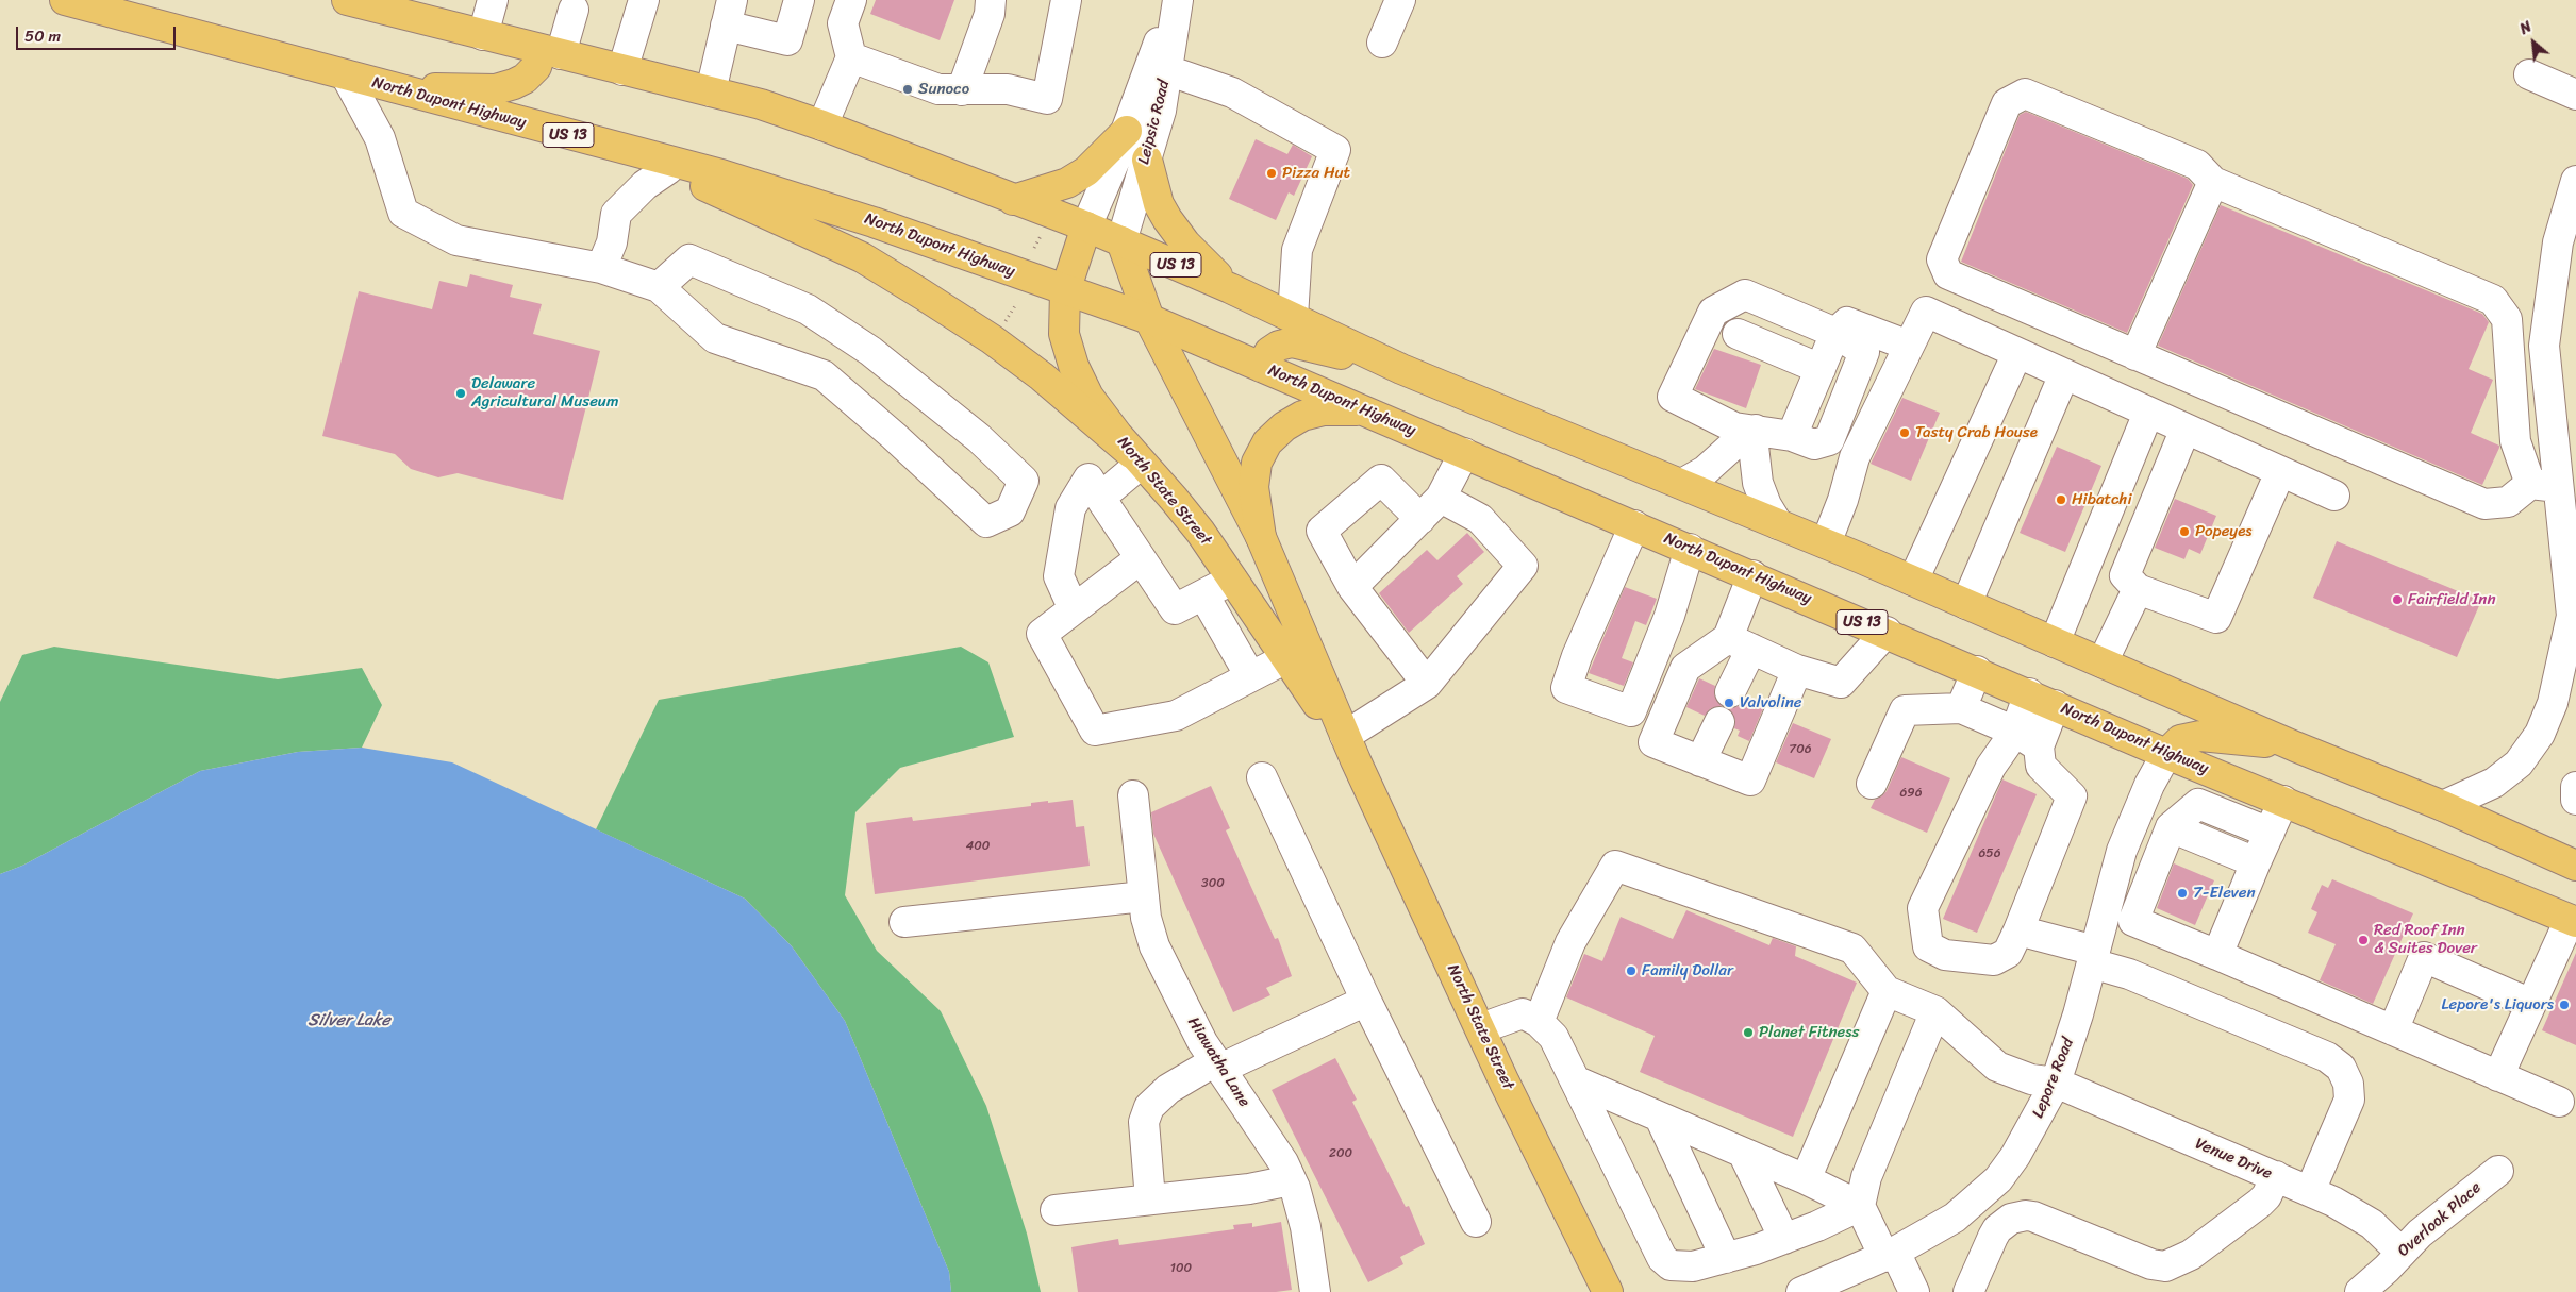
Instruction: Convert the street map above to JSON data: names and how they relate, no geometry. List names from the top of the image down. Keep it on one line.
{"streets":{"main road":["North Dupont Highway","US 13","North State Street"],"street":["Leipsic Road","Hiawatha Lane","Lepore Road","Venue Drive","Overlook Place"]},"crossings":[["North Dupont Highway","North State Street"],["North Dupont Highway","Lepore Road"],["Leipsic Road","US 13"],["Leipsic Road","North State Street"],["US 13","North State Street"],["Lepore Road","Venue Drive"],["Venue Drive","Overlook Place"]],"water":["Silver Lake"],"places":["Sunoco","Pizza Hut","Delaware Agricultural Museum","Tasty Crab House","Hibatchi","Popeyes","Fairfield Inn","Valvoline","7-Eleven","Red Roof Inn & Suites Dover","Family Dollar","Lepore's Liquors","Planet Fitness"],"house_numbers":["706","696","400","656","300","200","100"],"scale_bar":"50 m","north":"top left"}
